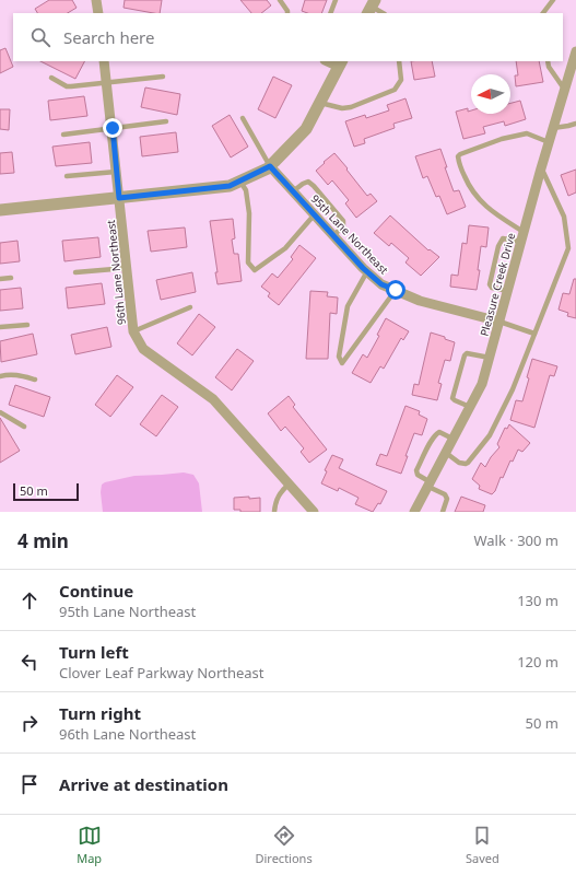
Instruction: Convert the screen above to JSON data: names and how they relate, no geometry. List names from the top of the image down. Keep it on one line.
{"streets":{"street":["95th Lane Northeast","96th Lane Northeast","Pleasure Creek Drive"]},"crossings":[["95th Lane Northeast","Pleasure Creek Drive"]],"scale_bar":"50 m","north":"left","page":{"search":"Search here","scale":"50 m","heading":["4 min","Walk · 300 m"],"list":[["Continue","95th Lane Northeast","130 m"],["Turn left","Clover Leaf Parkway Northeast","120 m"],["Turn right","96th Lane Northeast","50 m"],"Arrive at destination"],"nav":["Map","Directions","Saved"]}}
